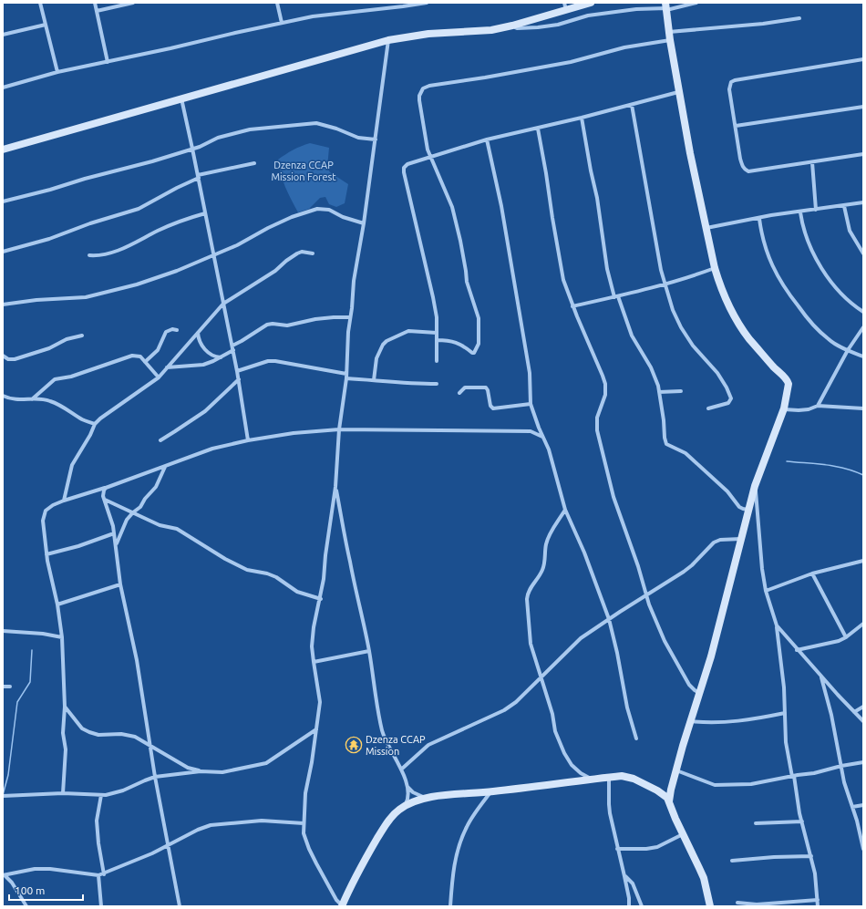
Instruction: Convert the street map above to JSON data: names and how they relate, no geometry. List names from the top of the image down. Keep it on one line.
{"parks":["Dzenza CCAP Mission Forest"],"places":{"temple":["Dzenza CCAP Mission"]},"scale_bar":"100 m"}
